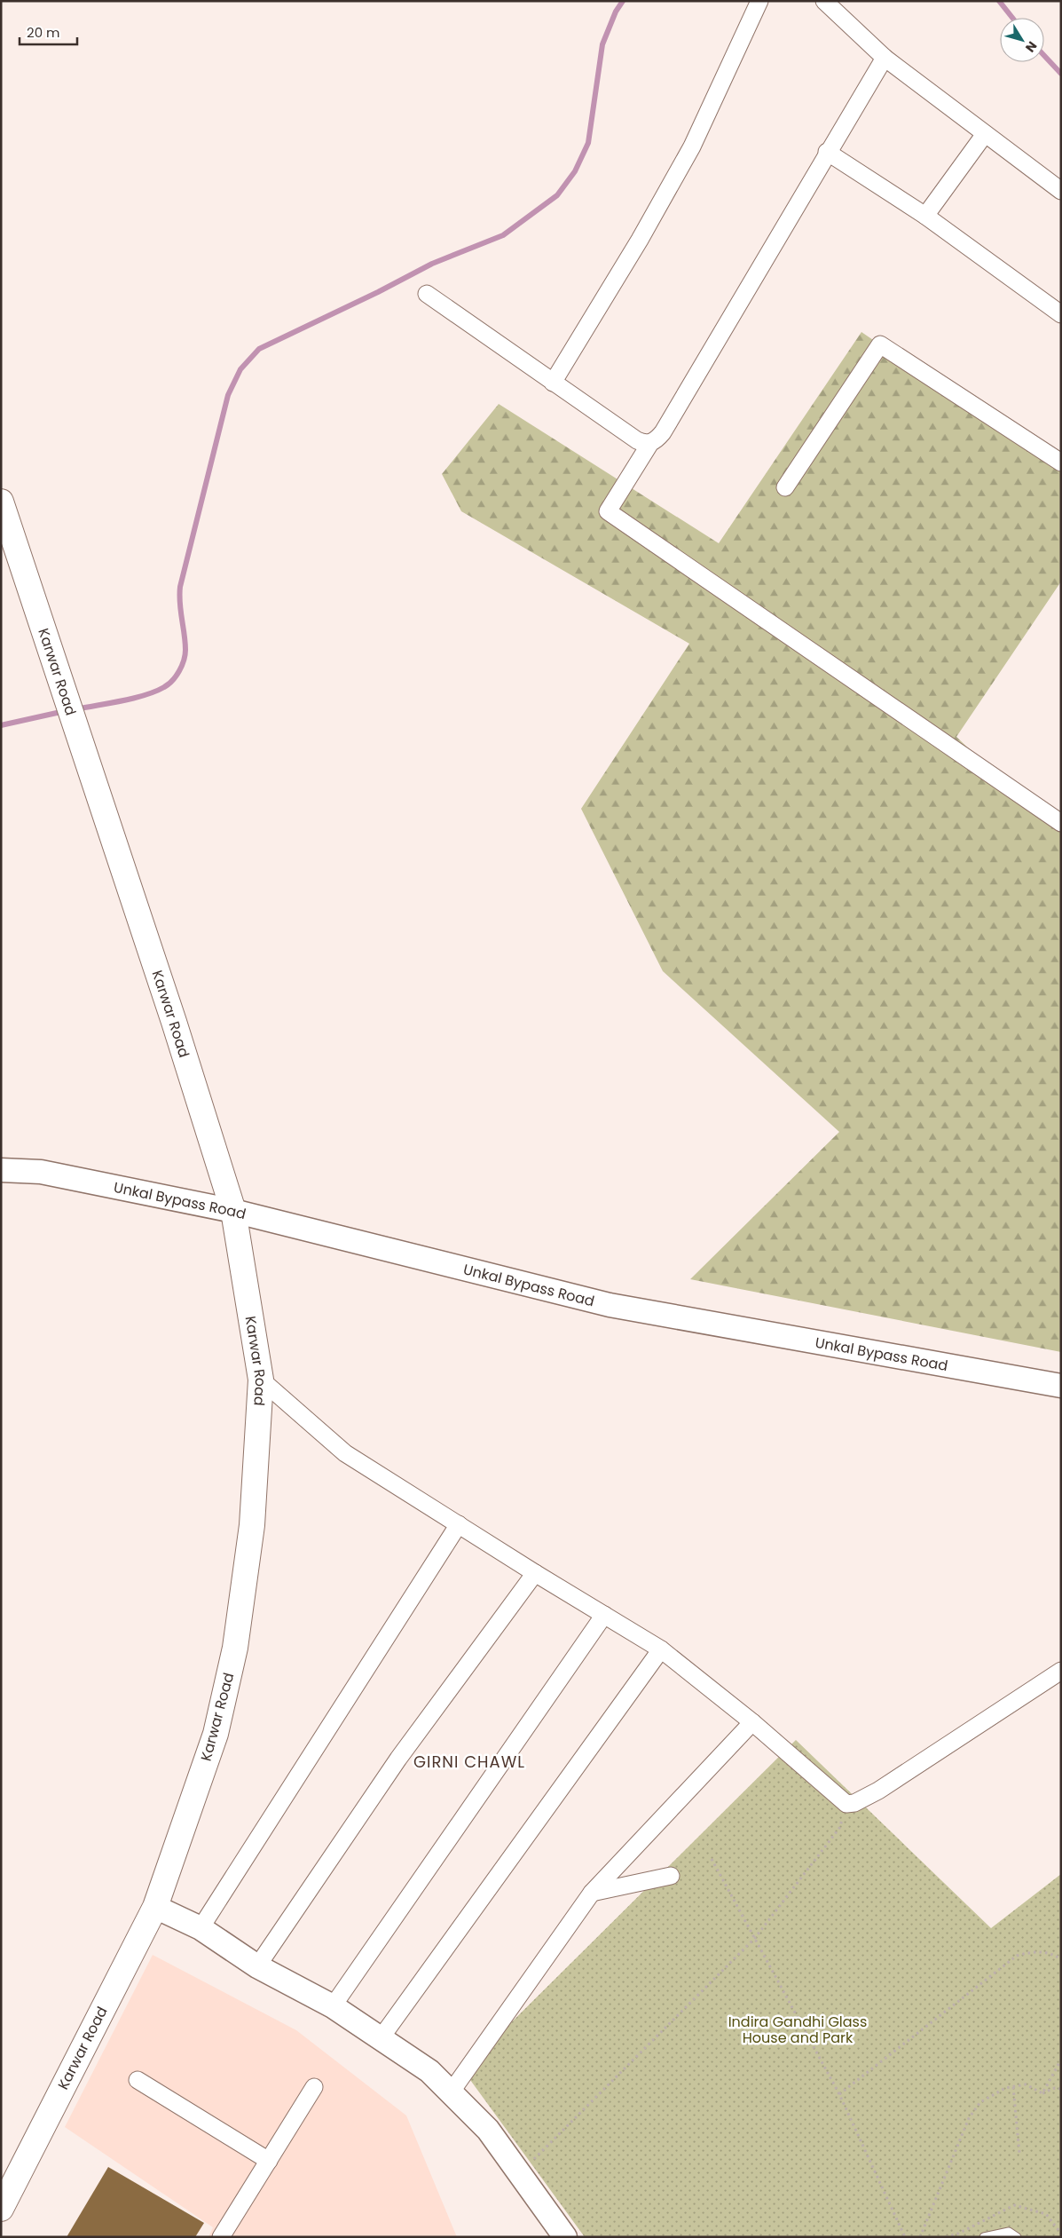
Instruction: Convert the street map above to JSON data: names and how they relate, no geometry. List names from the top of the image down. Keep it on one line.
{"streets":{"highway":["Karwar Road"],"main road":["Unkal Bypass Road"]},"crossings":[["Karwar Road","Unkal Bypass Road"]],"districts":["GIRNI CHAWL"],"parks":["Indira Gandhi Glass House and Park"],"scale_bar":"20 m","north":"bottom right"}
